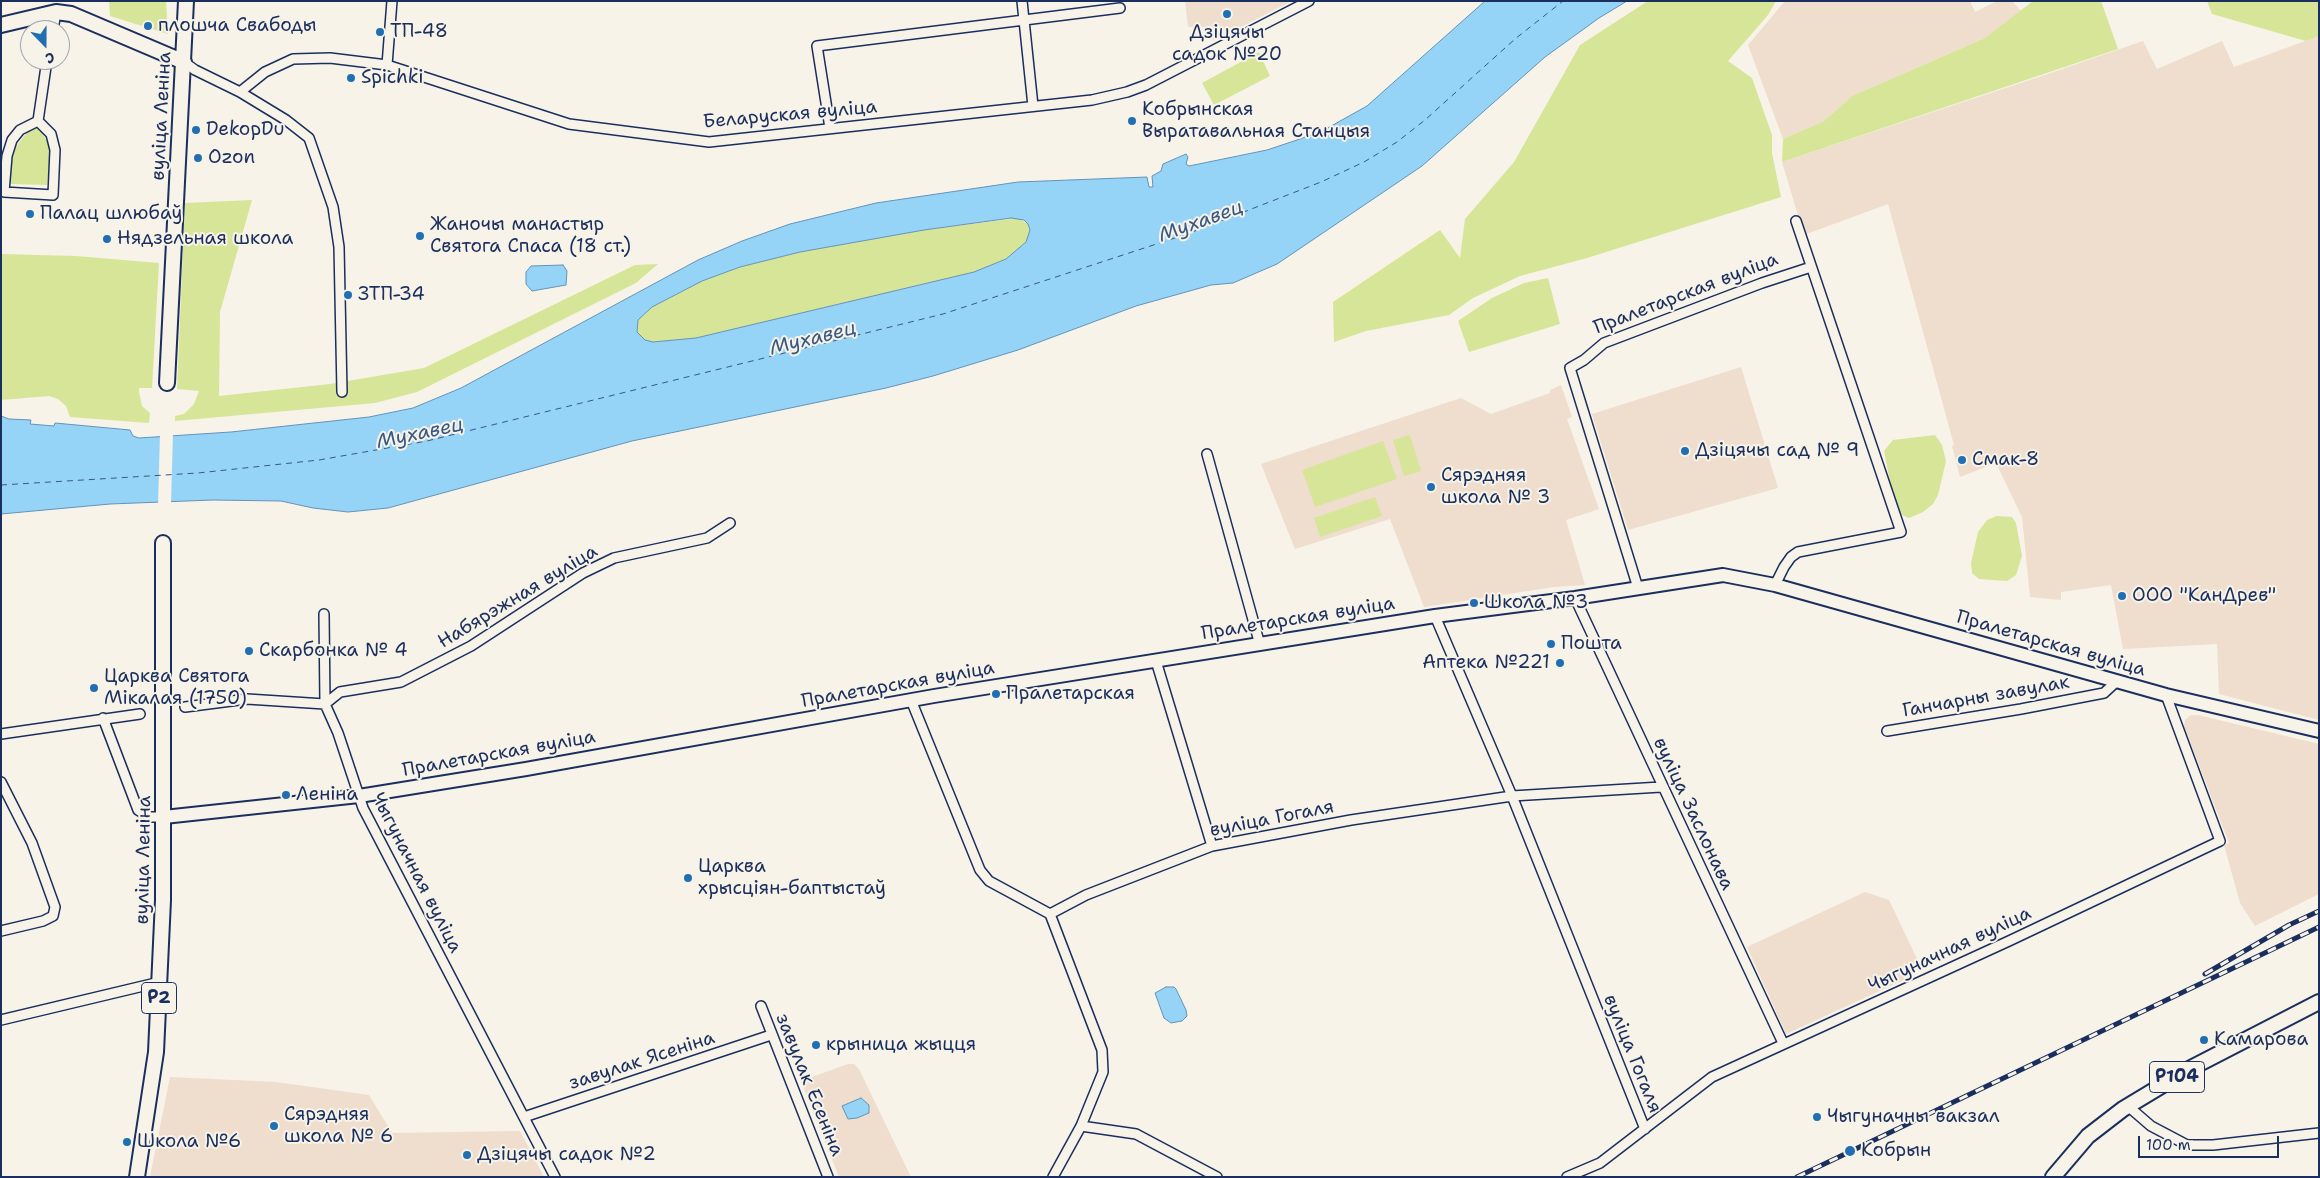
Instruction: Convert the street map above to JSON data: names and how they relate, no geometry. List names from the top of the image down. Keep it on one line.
{"streets":{"main road":["вуліца Леніна","Пралетарская вуліца","Р2","Р104"],"street":["Беларуская вуліца","Набярэжная вуліца","Ганчарны завулак","вуліца Заслонава","вуліца Гогаля","Чыгуначная вуліца","завулак Ясеніна","завулак Есеніна"]},"crossings":[["вуліца Леніна","Пралетарская вуліца"],["Пралетарская вуліца","Ганчарны завулак"],["Пралетарская вуліца","вуліца Заслонава"],["Пралетарская вуліца","вуліца Гогаля"],["Пралетарская вуліца","Чыгуначная вуліца"],["Набярэжная вуліца","Чыгуначная вуліца"],["вуліца Заслонава","вуліца Гогаля"],["вуліца Заслонава","Чыгуначная вуліца"],["вуліца Гогаля","Чыгуначная вуліца"],["Чыгуначная вуліца","завулак Ясеніна"],["завулак Ясеніна","завулак Есеніна"]],"water":["Мухавец"],"places":["Дзіцячы садок №20","плошча Свабоды","ТП-48","Spichki","Кобрынская Выратавальная Станцыя","DekopDu","Ozon","Палац шлюбаў","Жаночы манастыр Святога Спаса (18 ст.)","Нядзельная школа","ЗТП-34","Дзіцячы сад № 9","Смак-8","Сярэдняя школа № 3","ООО \"КанДрев\"","Школа №3","Пошта","Скарбонка № 4","Аптека №221","Царква Святога Мікалая (1750)","Пралетарская","Леніна","Царква хрысціян-баптыстаў","Камарова","крыница жыцця","Чыгуначны вакзал","Сярэдняя школа № 6","Школа №6","Кобрын","Дзіцячы садок №2"],"scale_bar":"100 m","north":"bottom"}
